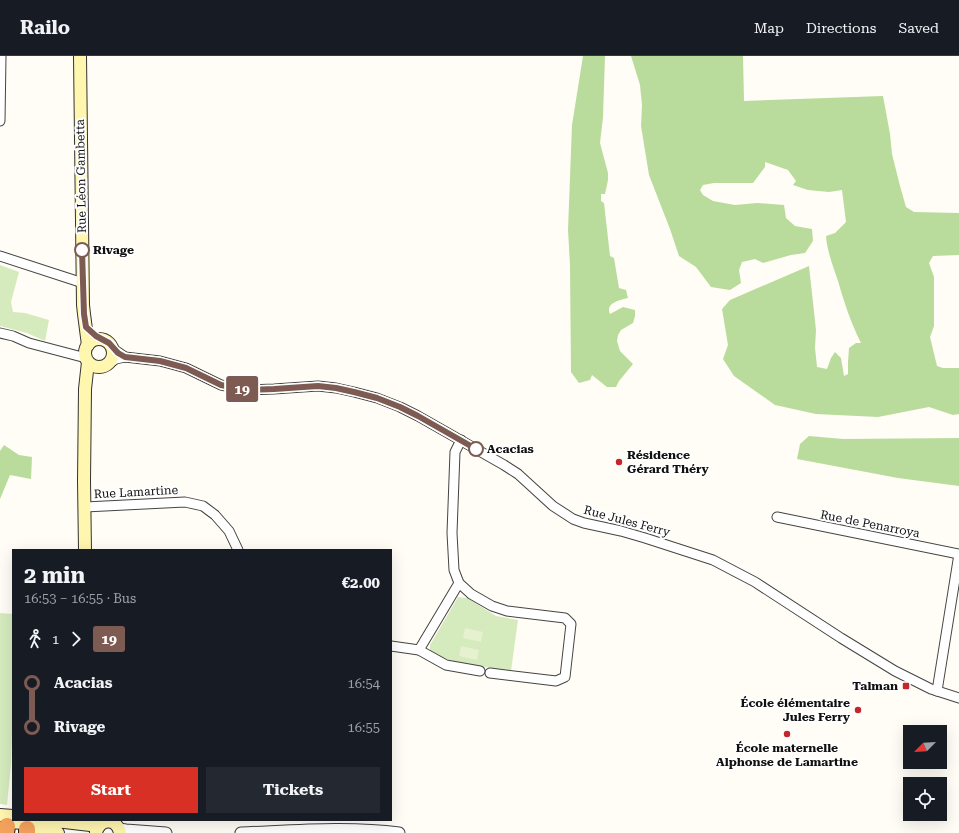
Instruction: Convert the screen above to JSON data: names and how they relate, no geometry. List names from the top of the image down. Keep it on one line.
{"streets":{"main road":["Rue Léon Gambetta"],"street":["Rue Lamartine","Rue Jules Ferry","Rue de Penarroya"]},"crossings":[["Rue Léon Gambetta","Rue Lamartine"],["Rue Léon Gambetta","Rue Jules Ferry"],["Rue Jules Ferry","Rue de Penarroya"]],"places":{"other":["Rivage","Acacias","Résidence Gérard Théry","École élémentaire Jules Ferry","École maternelle Alphonse de Lamartine"],"transit":["Talman"]},"lines":["bus line 19"],"north":"bottom left","page":{"header":"Railo","nav":["Map","Directions","Saved"],"on_map":"19","heading":["2 min","16:53 – 16:55 · Bus","€2.00"],"legs":["1","19"],"list":[{"name":"Acacias","value":"16:54"},{"name":"Rivage","value":"16:55"}],"buttons":["Start","Tickets"]}}
